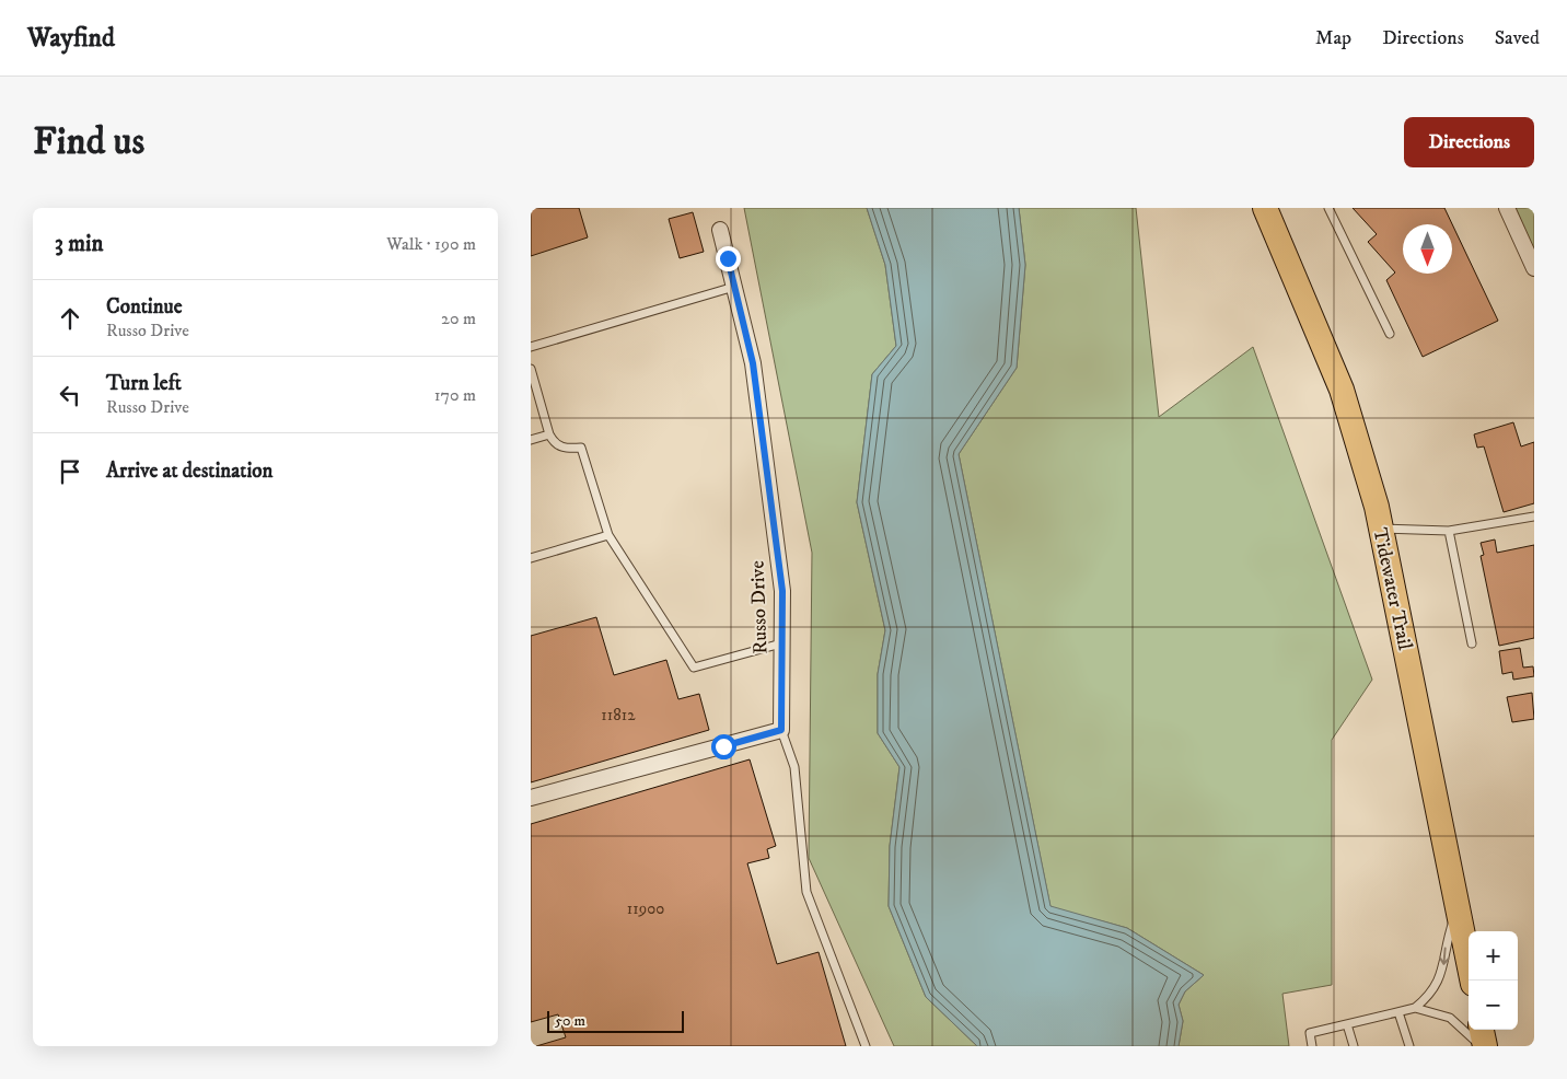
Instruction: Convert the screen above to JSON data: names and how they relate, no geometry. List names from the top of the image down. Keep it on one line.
{"streets":{"main road":["Tidewater Trail"],"street":["Russo Drive"]},"house_numbers":["11812","11900"],"scale_bar":"50 m","north":"bottom","page":{"header":"Wayfind","nav":["Map","Directions","Saved"],"buttons":"Directions","title":"Find us","heading":["3 min","Walk · 190 m"],"list":[["Continue","Russo Drive","20 m"],["Turn left","Russo Drive","170 m"],"Arrive at destination"],"map_buttons":["+","−"],"scale":"50 m"}}
